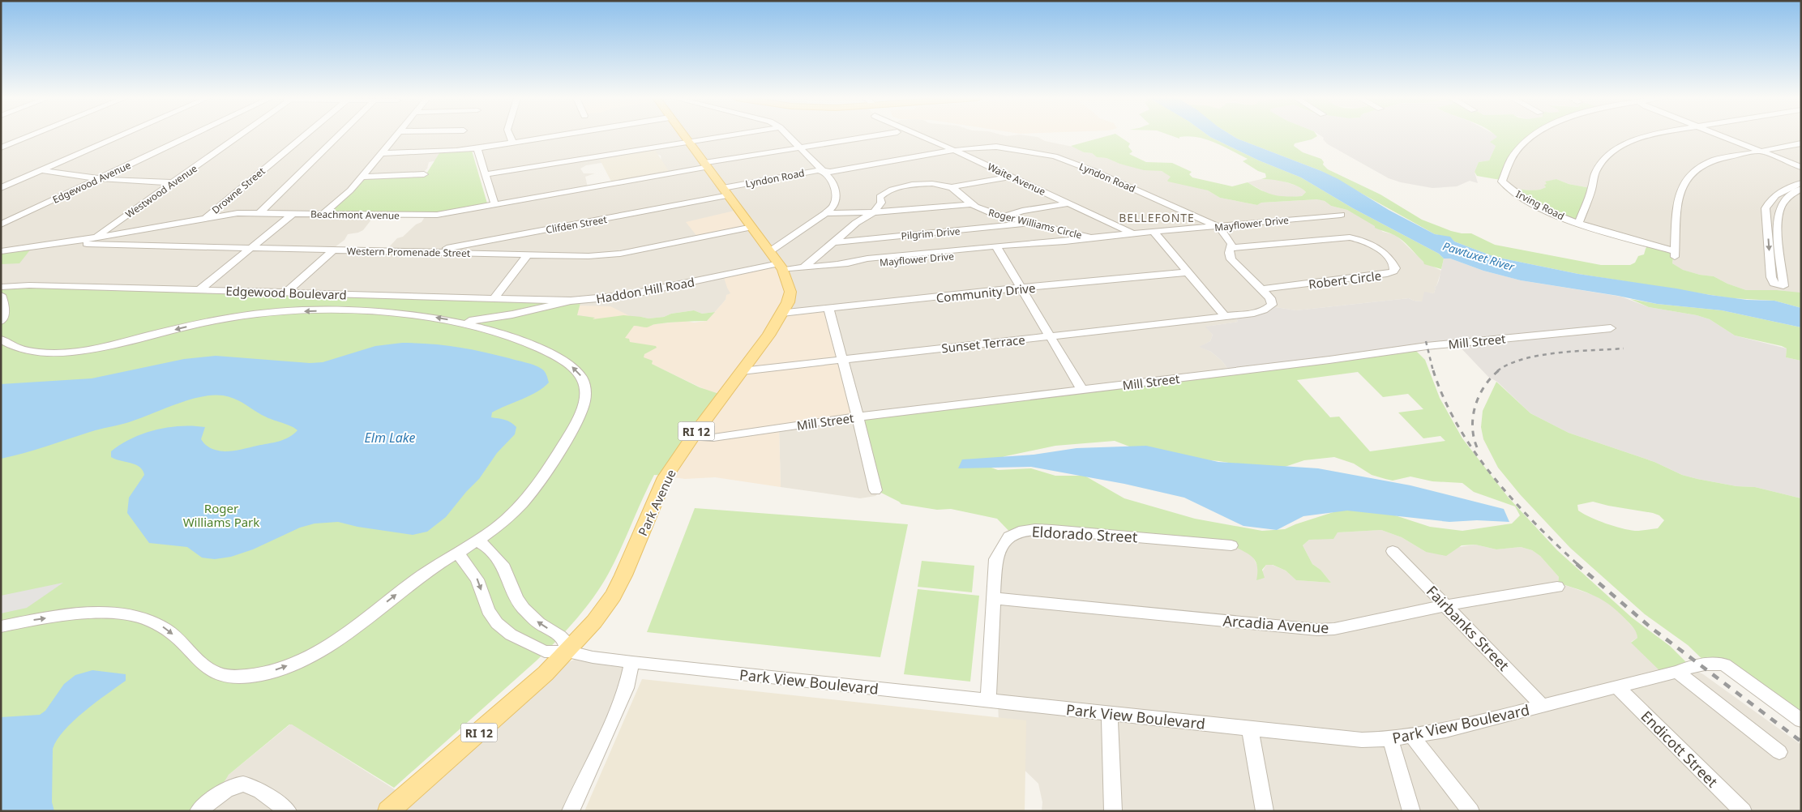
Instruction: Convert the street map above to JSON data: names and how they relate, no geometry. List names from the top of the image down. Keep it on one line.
{"streets":{"main road":["RI 12","Park Avenue"],"street":["Lyndon Road","Waite Avenue","Edgewood Avenue","Drowne Street","Westwood Avenue","Irving Road","Beachmont Avenue","Roger Williams Circle","Mayflower Drive","Clifden Street","Pilgrim Drive","Western Promenade Street","Robert Circle","Haddon Hill Road","Edgewood Boulevard","Community Drive","Mill Street","Sunset Terrace","Eldorado Street","Arcadia Avenue","Fairbanks Street","Park View Boulevard","Endicott Street"]},"crossings":[["Lyndon Road","Waite Avenue"],["Lyndon Road","Mayflower Drive"],["Lyndon Road","Clifden Street"],["Lyndon Road","Park Avenue"],["Waite Avenue","Mayflower Drive"],["Drowne Street","Beachmont Avenue"],["Westwood Avenue","Beachmont Avenue"],["Westwood Avenue","Western Promenade Street"],["Beachmont Avenue","Western Promenade Street"],["Beachmont Avenue","Park Avenue"],["Roger Williams Circle","Mayflower Drive"],["Roger Williams Circle","Pilgrim Drive"],["Mayflower Drive","Haddon Hill Road"],["Mayflower Drive","Park Avenue"],["Clifden Street","Western Promenade Street"],["Clifden Street","Park Avenue"],["Western Promenade Street","Park Avenue"],["Haddon Hill Road","Edgewood Boulevard"],["Haddon Hill Road","Park Avenue"],["Community Drive","Park Avenue"],["Mill Street","Park Avenue"],["Sunset Terrace","Park Avenue"],["Park Avenue","Park View Boulevard"],["Eldorado Street","Arcadia Avenue"],["Eldorado Street","Park View Boulevard"],["Arcadia Avenue","Fairbanks Street"],["Fairbanks Street","Park View Boulevard"],["Park View Boulevard","Endicott Street"]],"districts":["BELLEFONTE"],"water":["Pawtuxet River","Elm Lake"],"parks":["Roger Williams Park"]}
